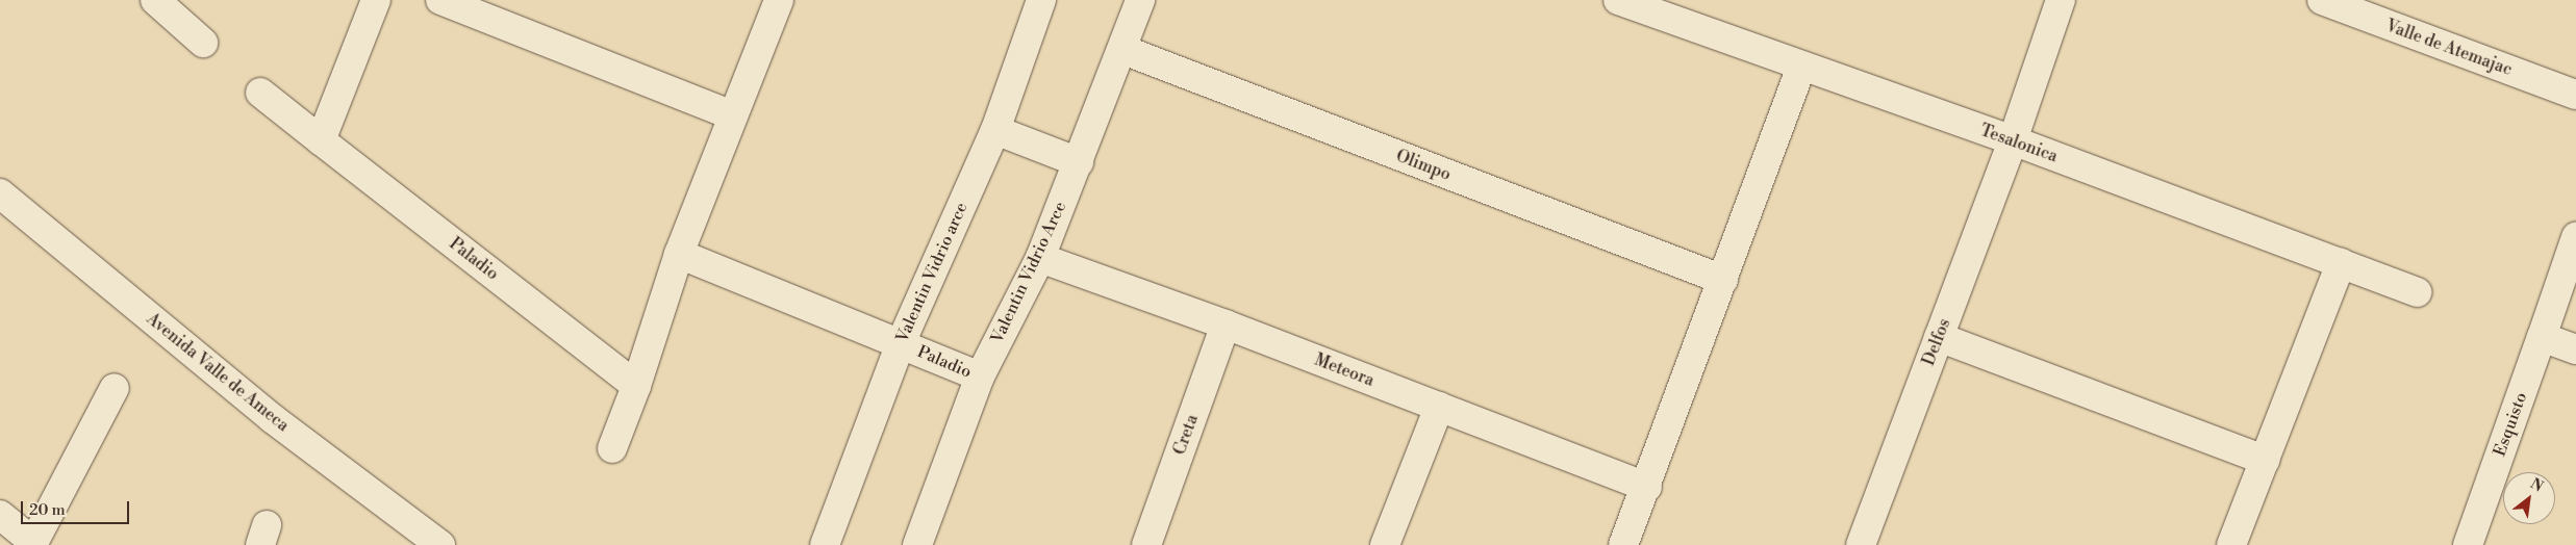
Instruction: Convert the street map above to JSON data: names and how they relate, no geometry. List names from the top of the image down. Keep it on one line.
{"streets":{"street":["Valle de Atemajac","Tesalonica","Olimpo","Paladio","Valentin Vidrio arce","Valentin Vidrio Arce","Delfos","Meteora","Avenida Valle de Ameca","Esquisto","Creta"]},"crossings":[["Tesalonica","Delfos"],["Olimpo","Valentin Vidrio Arce"],["Paladio","Valentin Vidrio arce"],["Paladio","Valentin Vidrio Arce"],["Valentin Vidrio Arce","Meteora"],["Meteora","Creta"]],"scale_bar":"20 m","north":"top right"}
